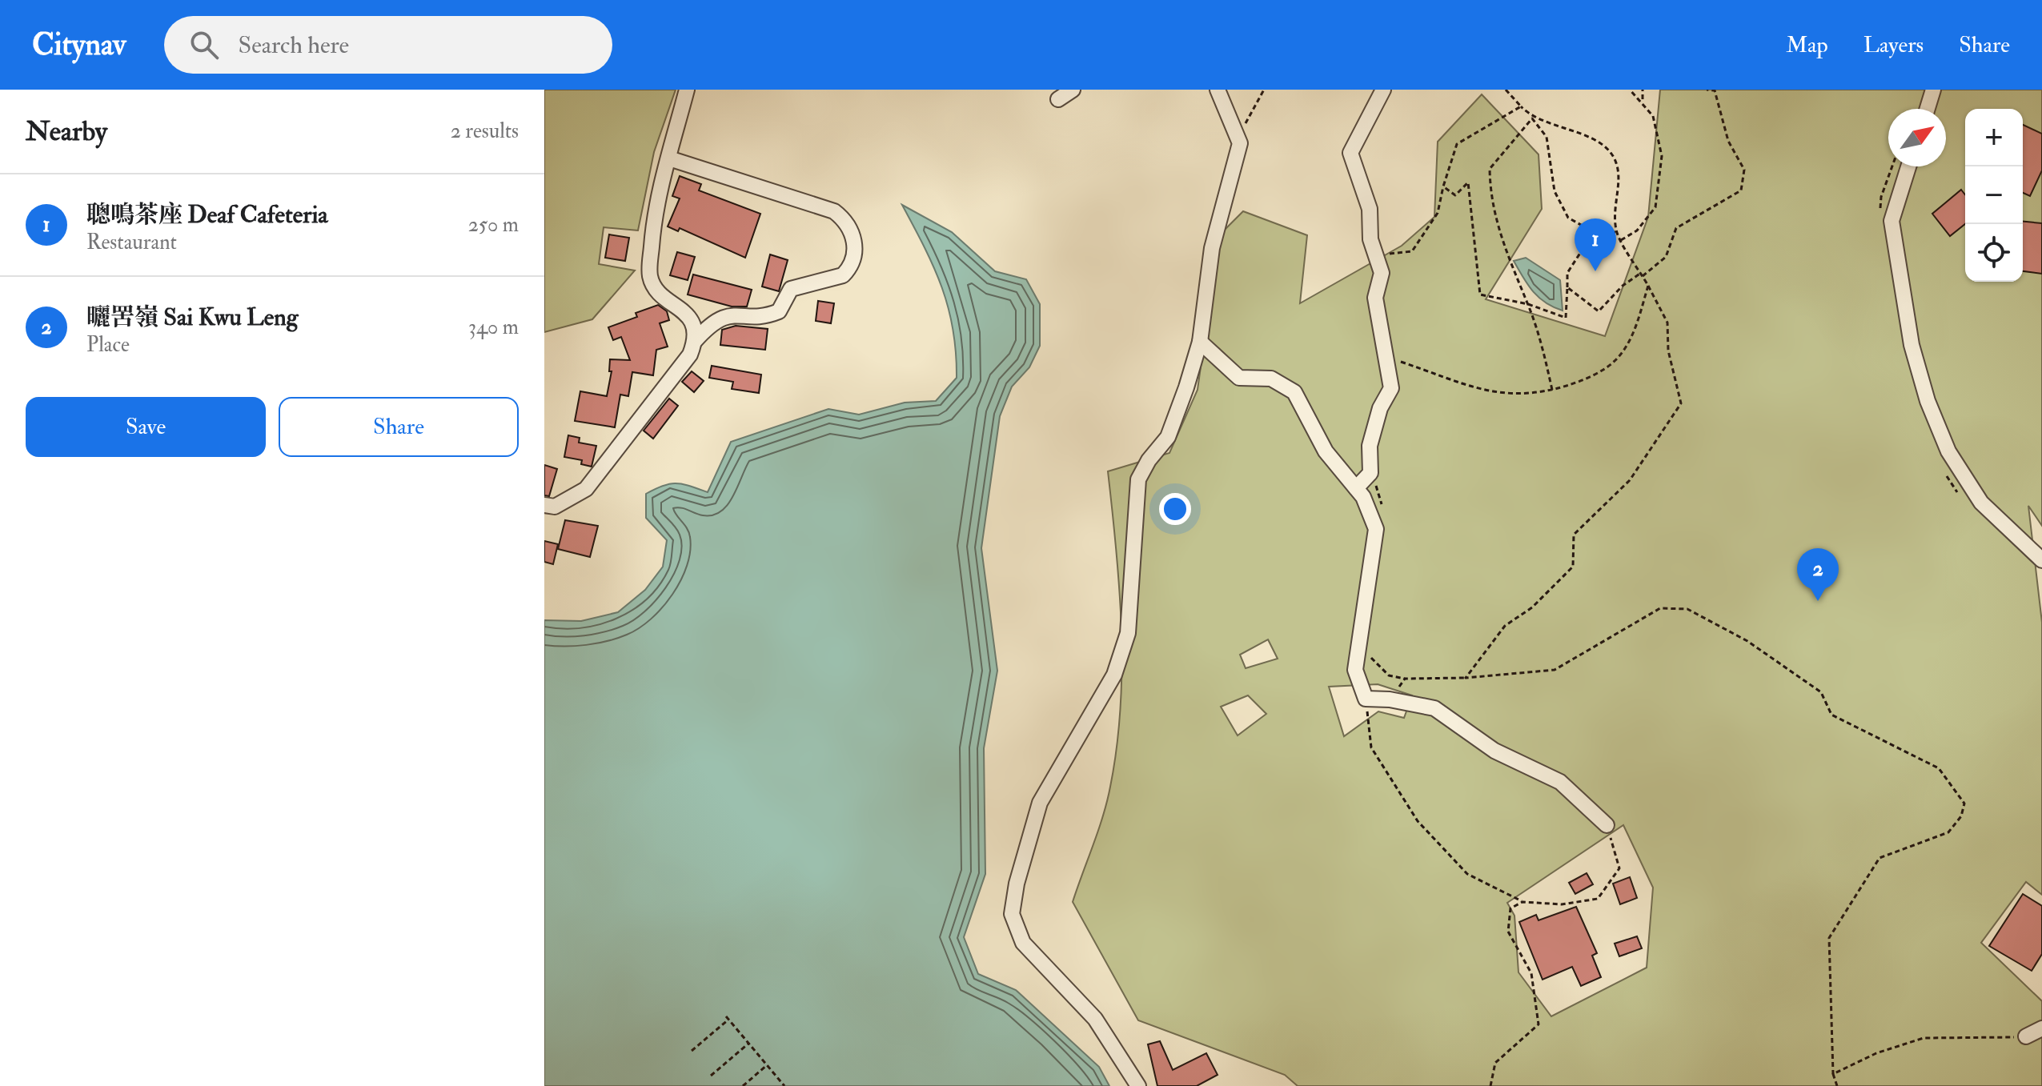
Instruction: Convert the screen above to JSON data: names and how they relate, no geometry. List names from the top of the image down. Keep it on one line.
{"north":"top right","page":{"header":"Citynav","search":"Search here","nav":["Map","Layers","Share"],"heading":["Nearby","2 results"],"map_buttons":["+","−"],"list":[{"mark":"1","name":"聰鳴茶座 Deaf Cafeteria","note":"Restaurant","value":"250 m"},{"mark":"2","name":"曬罟嶺 Sai Kwu Leng","note":"Place","value":"340 m"}],"pins":["1","2"],"buttons":["Save","Share"]}}
